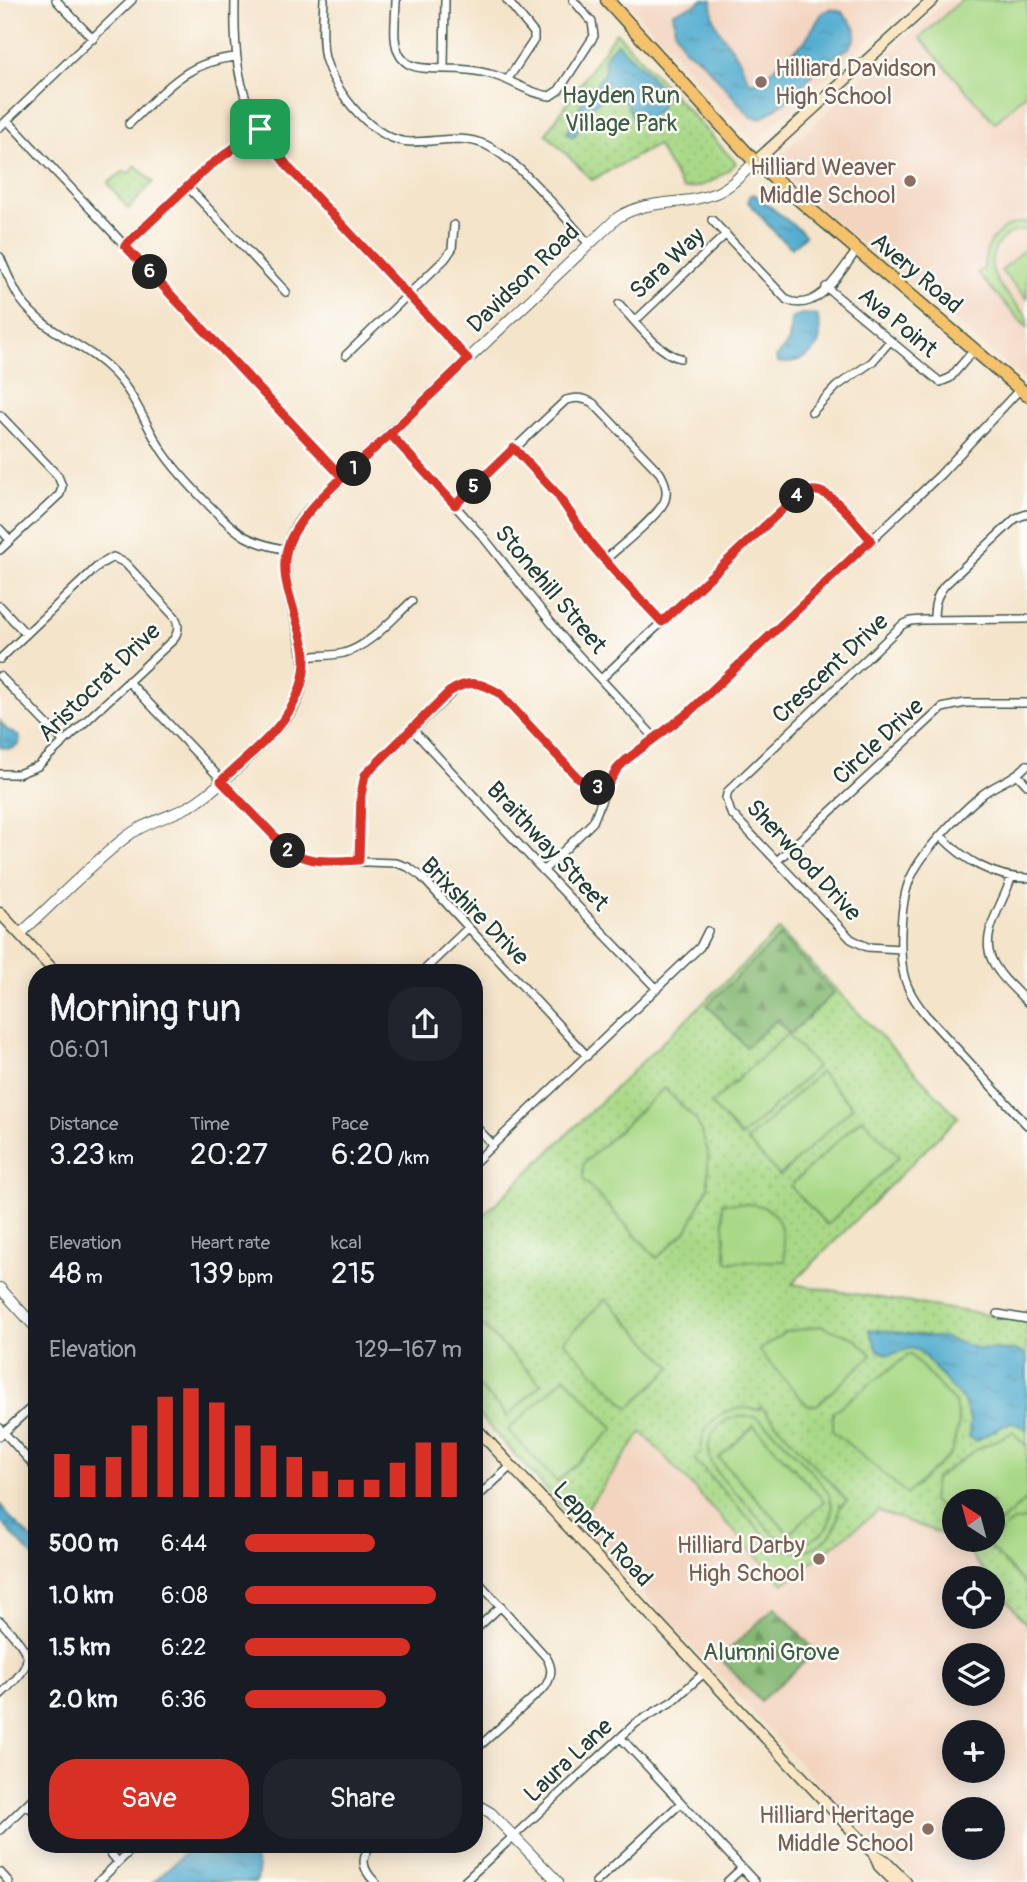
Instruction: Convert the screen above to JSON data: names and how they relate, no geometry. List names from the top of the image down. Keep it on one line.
{"streets":{"main road":["Avery Road","Davidson Road","Leppert Road"],"street":["Sara Way","Ava Point","Stonehill Street","Crescent Drive","Aristocrat Drive","Circle Drive","Braithway Street","Sherwood Drive","Brixshire Drive","Laura Lane"]},"crossings":[["Avery Road","Davidson Road"],["Avery Road","Ava Point"],["Davidson Road","Stonehill Street"],["Davidson Road","Brixshire Drive"],["Crescent Drive","Sherwood Drive"],["Aristocrat Drive","Brixshire Drive"],["Circle Drive","Sherwood Drive"],["Leppert Road","Laura Lane"]],"parks":["Hayden Run Village Park","Alumni Grove"],"places":["Hilliard Davidson High School","Hilliard Weaver Middle School","Hilliard Darby High School","Hilliard Heritage Middle School"],"north":"top left","page":{"pins":["6","1","5","4","3","2"],"heading":["Morning run","06:01"],"stats":[["Distance","3.23 km"],["Time","20:27"],["Pace","6:20 /km"],["Elevation","48 m"],["Heart rate","139 bpm"],["kcal","215"]],"chart":["Elevation","129–167 m"],"map_buttons":["+","−"],"list":[{"name":"500 m","note":"6:44"},{"name":"1.0 km","note":"6:08"},{"name":"1.5 km","note":"6:22"},{"name":"2.0 km","note":"6:36"}],"buttons":["Save","Share"]}}
